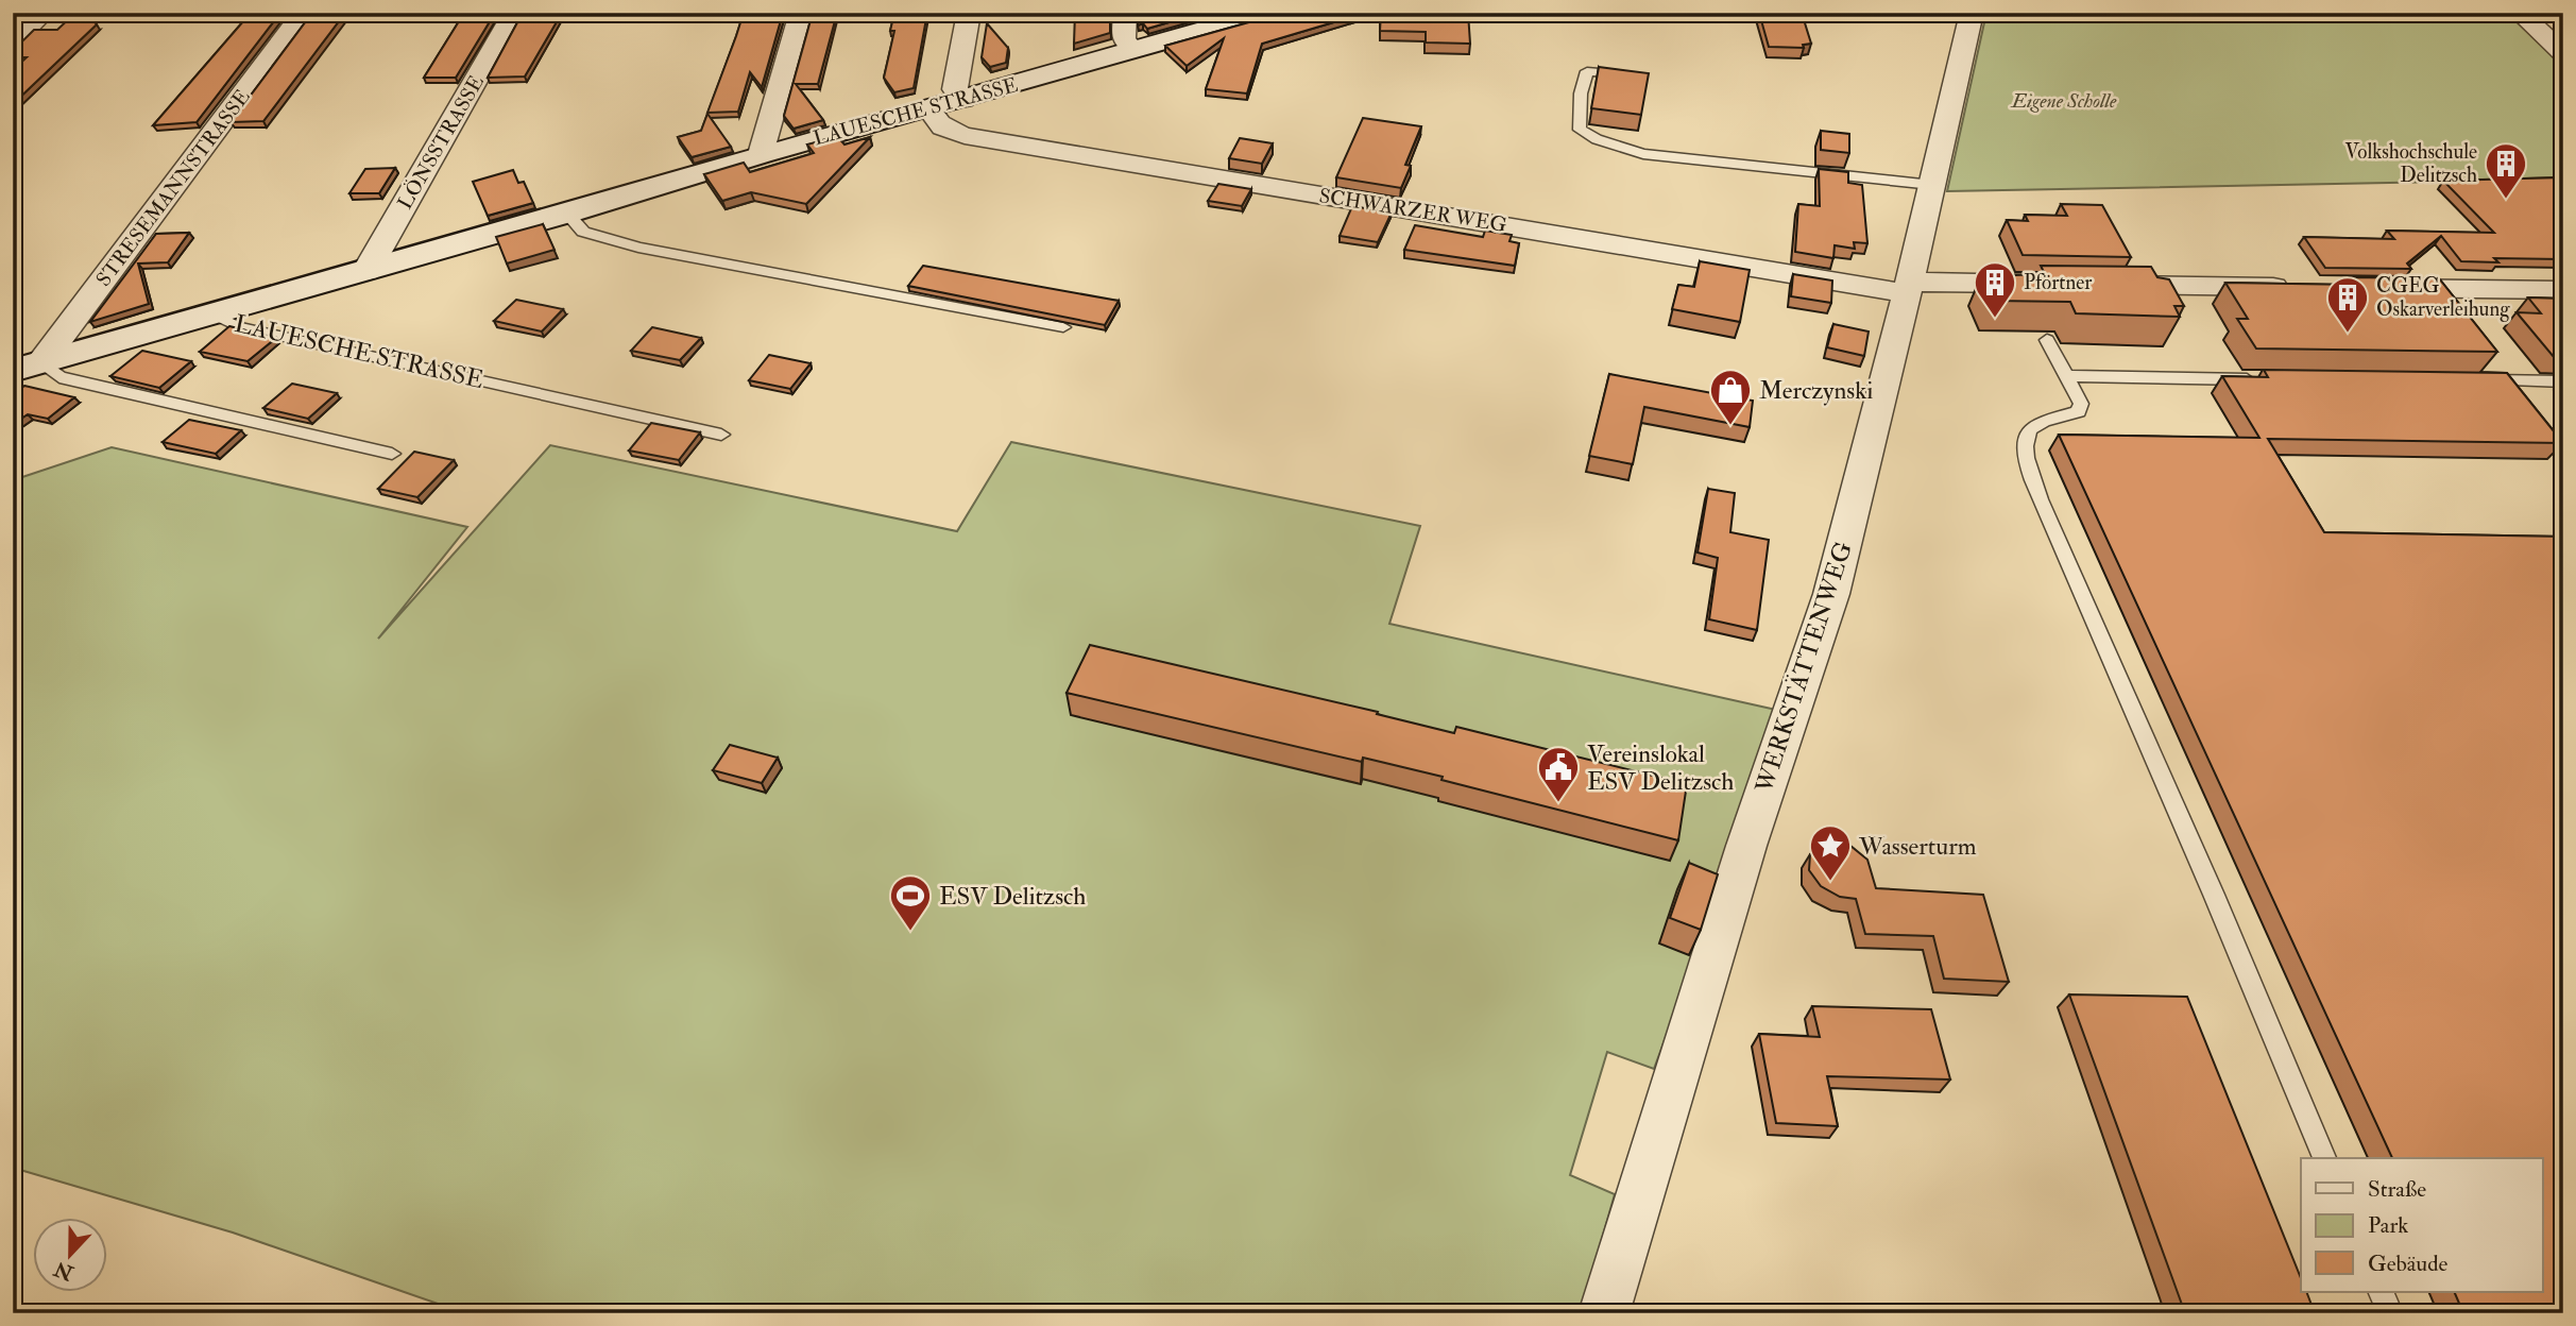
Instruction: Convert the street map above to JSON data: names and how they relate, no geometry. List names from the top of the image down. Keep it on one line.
{"streets":{"street":["LAUESCHE STRASSE","LÖNSSTRASSE","STRESEMANNSTRASSE","SCHWARZER WEG","WERKSTÄTTENWEG"]},"crossings":[["LAUESCHE STRASSE","LÖNSSTRASSE"],["LAUESCHE STRASSE","STRESEMANNSTRASSE"],["LAUESCHE STRASSE","SCHWARZER WEG"],["SCHWARZER WEG","WERKSTÄTTENWEG"]],"parks":["Eigene Scholle"],"places":{"building":["Volkshochschule Delitzsch","Pförtner","CGEG Oskarverleihung"],"shop":["Merczynski"],"public building":["Vereinslokal ESV Delitzsch"],"place":["Wasserturm"],"sports":["ESV Delitzsch"]},"legend":["Straße","Park","Gebäude"],"north":"bottom"}
